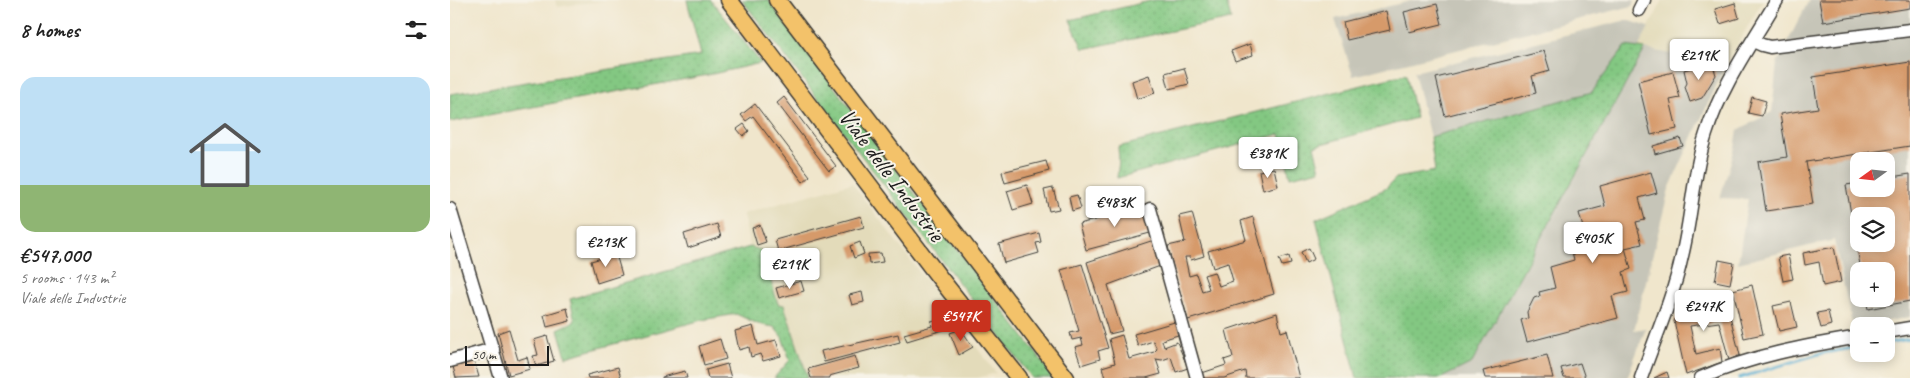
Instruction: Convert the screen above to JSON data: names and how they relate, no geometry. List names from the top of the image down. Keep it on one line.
{"streets":{"main road":["Viale delle Industrie"]},"scale_bar":"50 m","north":"left","page":{"heading":"8 homes","price":["€219K","€381K","€483K","€405K","€213K","€219K","€247K","€547K"],"list":[{"name":"€547,000","note":"5 rooms · 143 m² · Viale delle Industrie"}],"map_buttons":["+","−"],"scale":"50 m"}}
